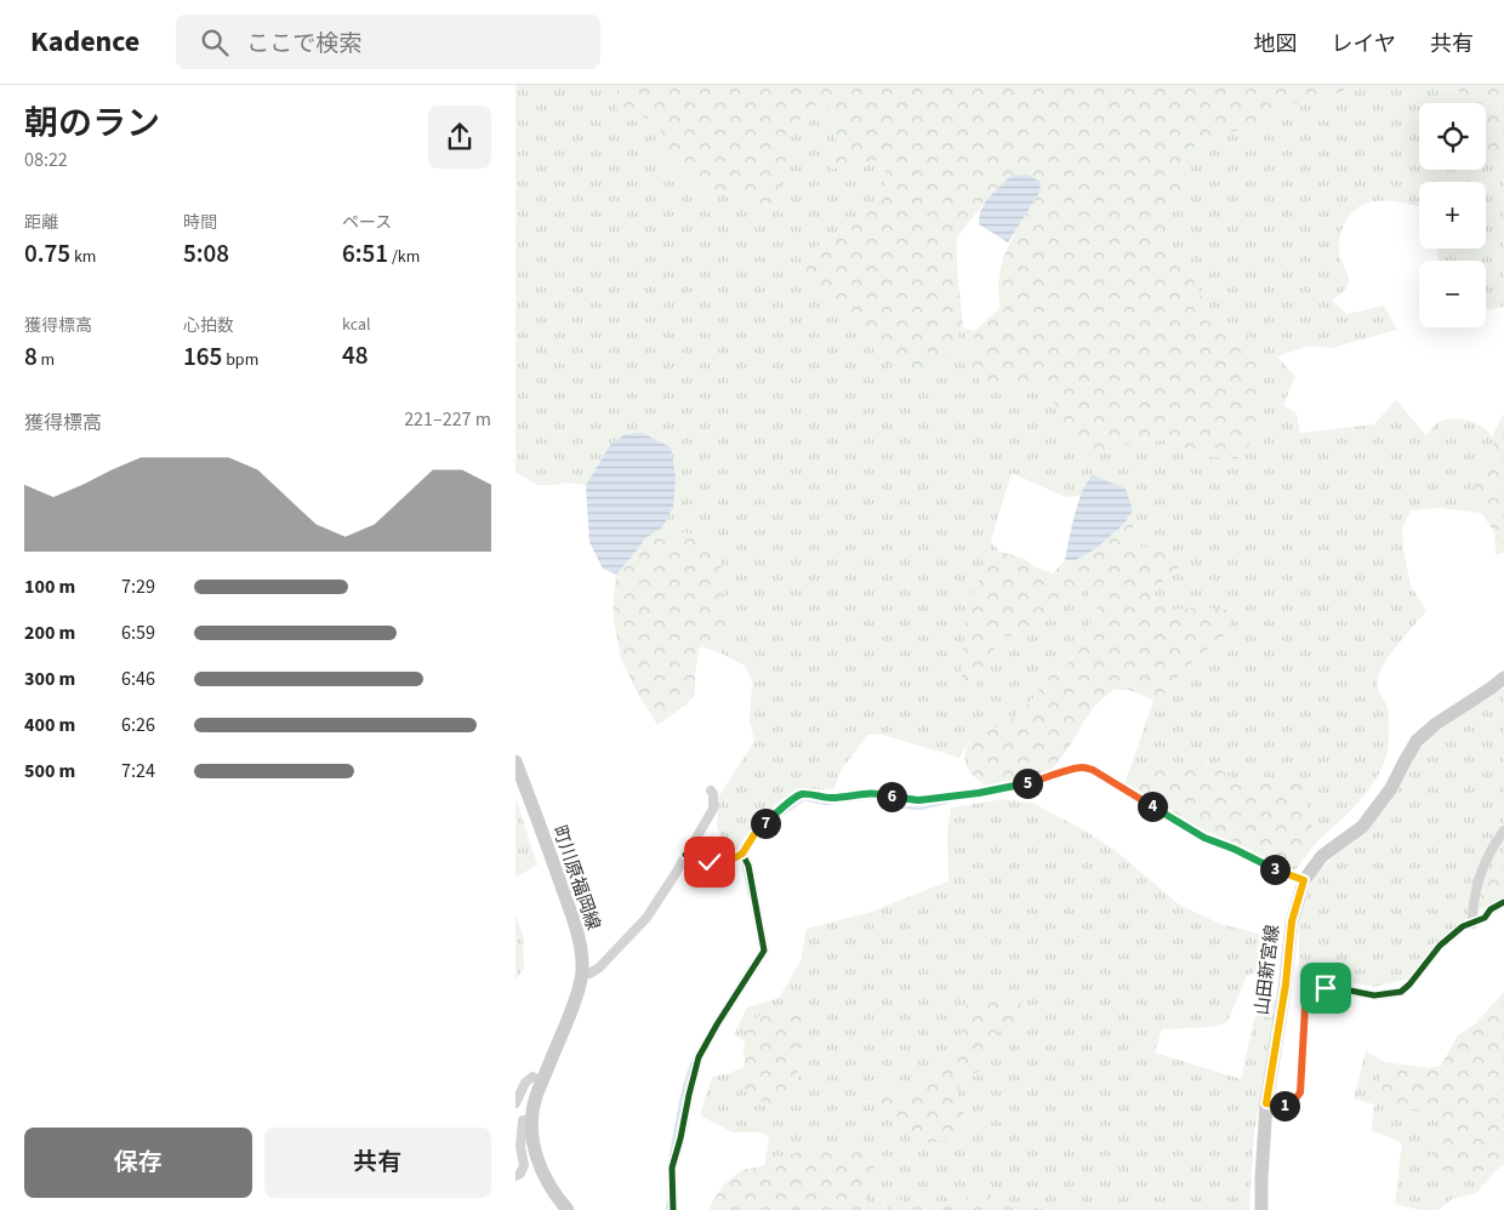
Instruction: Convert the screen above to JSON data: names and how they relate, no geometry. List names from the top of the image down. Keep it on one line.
{"streets":{"main road":["町川原福岡線","山田新宮線"]},"page":{"header":"Kadence","search":"ここで検索","nav":["地図","レイヤ","共有"],"heading":["朝のラン","08:22"],"map_buttons":["+","−"],"stats":[["距離","0.75 km"],["時間","5:08"],["ペース","6:51 /km"],["獲得標高","8 m"],["心拍数","165 bpm"],["kcal","48"]],"chart":["獲得標高","221–227 m"],"list":[{"name":"100 m","note":"7:29"},{"name":"200 m","note":"6:59"},{"name":"300 m","note":"6:46"},{"name":"400 m","note":"6:26"},{"name":"500 m","note":"7:24"}],"pins":["5","6","4","7","3","1"],"buttons":["保存","共有"]}}
